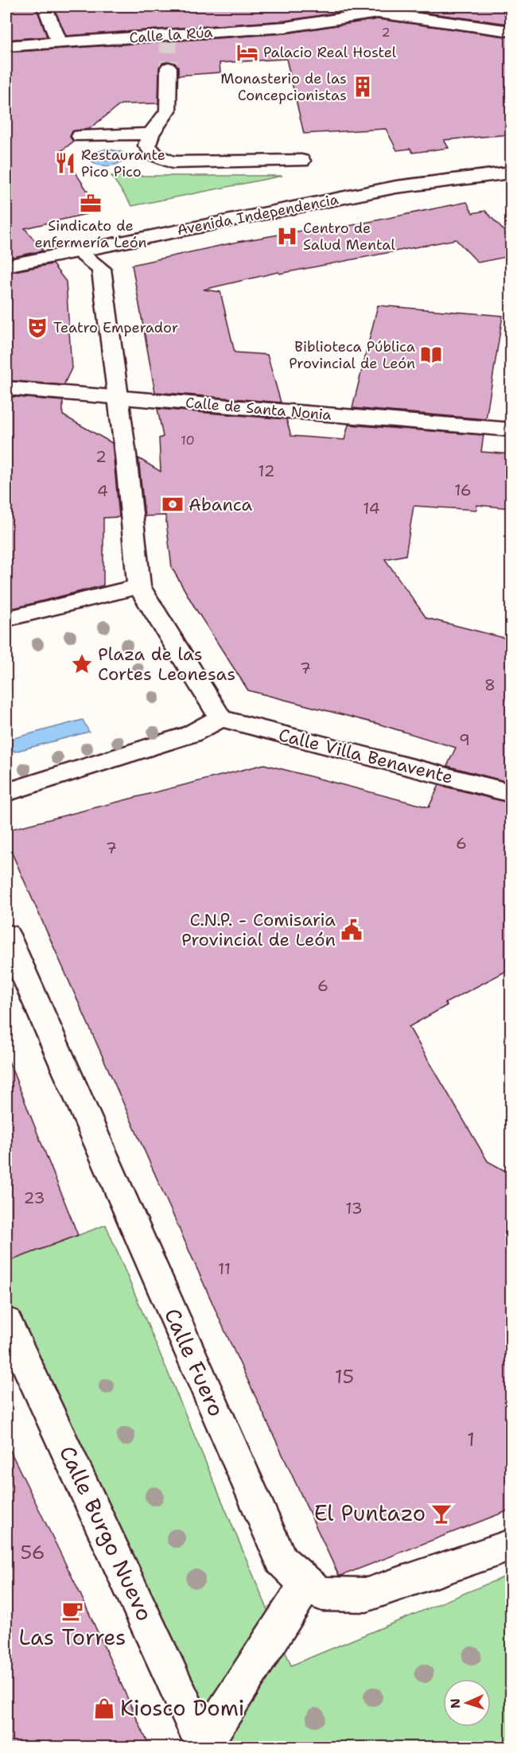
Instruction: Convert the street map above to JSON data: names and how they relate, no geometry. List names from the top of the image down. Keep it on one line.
{"streets":{"street":["Calle la Rúa","Avenida Independencia","Calle de Santa Nonia","Calle Villa Benavente","Calle Fuero","Calle Burgo Nuevo"]},"places":{"hotel":["Palacio Real Hostel"],"building":["Monasterio de las Concepcionistas"],"restaurant":["Restaurante Pico Pico"],"office":["Sindicato de enfermería León"],"hospital":["Centro de Salud Mental"],"theatre":["Teatro Emperador"],"library":["Biblioteca Pública Provincial de León"],"bank":["Abanca"],"place":["Plaza de las Cortes Leonesas"],"public building":["C.N.P. - Comisaria Provincial de León"],"bar":["El Puntazo"],"cafe":["Las Torres"],"shop":["Kiosco Domi"]},"house_numbers":["2","10","2","12","16","4","14","7","8","9","6","7","6","23","13","11","15","1","56"],"north":"left"}
